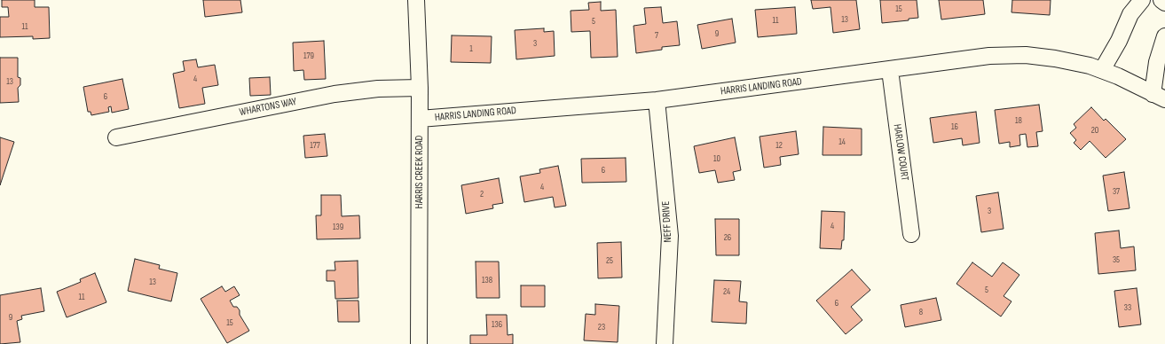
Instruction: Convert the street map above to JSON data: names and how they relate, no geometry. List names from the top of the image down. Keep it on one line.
{"streets":{"street":["HARRIS LANDING ROAD","WHARTONS WAY","HARLOW COURT","HARRIS CREEK ROAD","NEFF DRIVE"]},"crossings":[["HARRIS LANDING ROAD","HARLOW COURT"],["HARRIS LANDING ROAD","HARRIS CREEK ROAD"],["HARRIS LANDING ROAD","NEFF DRIVE"],["WHARTONS WAY","HARRIS CREEK ROAD"]],"house_numbers":["15","13","11","5","11","9","7","3","1","179","4","13","6","18","16","20","14","177","12","10","6","4","37","2","3","4","139","26","35","25","138","13","5","24","11","6","33","8","9","15","136","23"]}
